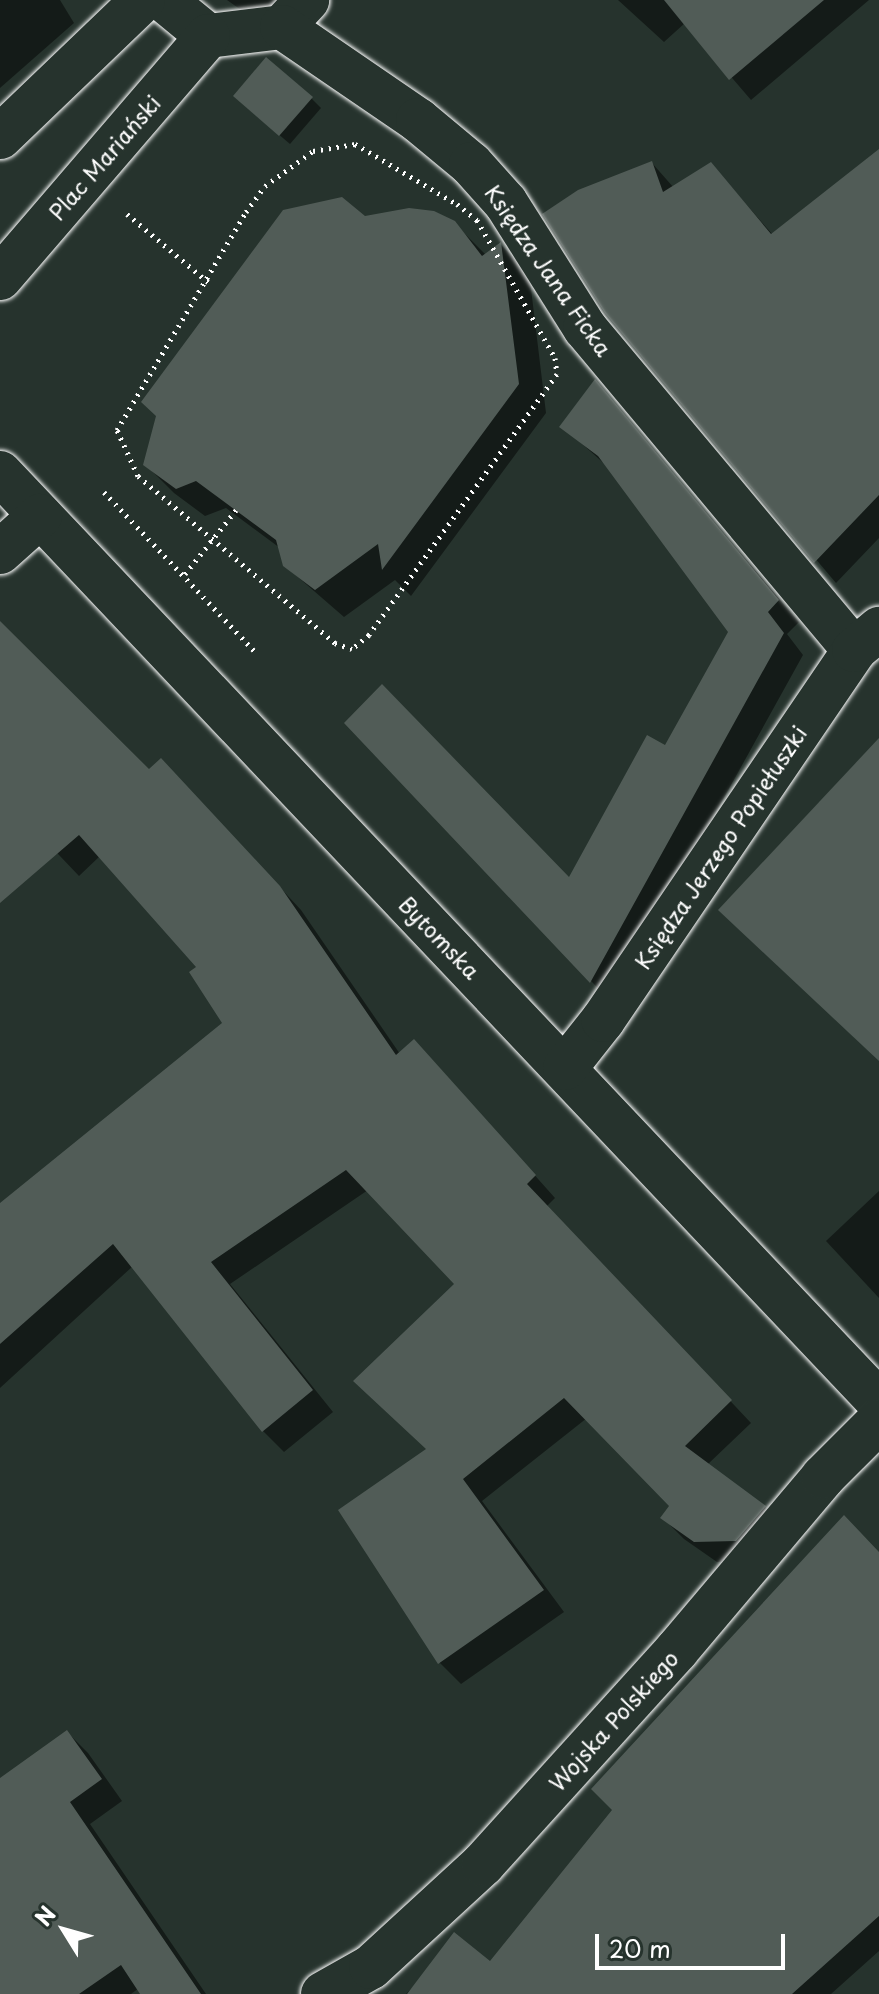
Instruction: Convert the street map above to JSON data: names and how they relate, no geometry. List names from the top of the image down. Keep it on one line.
{"streets":{"street":["Plac Mariański","Księdza Jana Ficka","Księdza Jerzego Popiełuszki","Bytomska","Wojska Polskiego"]},"crossings":[["Plac Mariański","Księdza Jana Ficka"],["Księdza Jana Ficka","Księdza Jerzego Popiełuszki"],["Księdza Jerzego Popiełuszki","Bytomska"]],"scale_bar":"20 m","north":"top left"}
